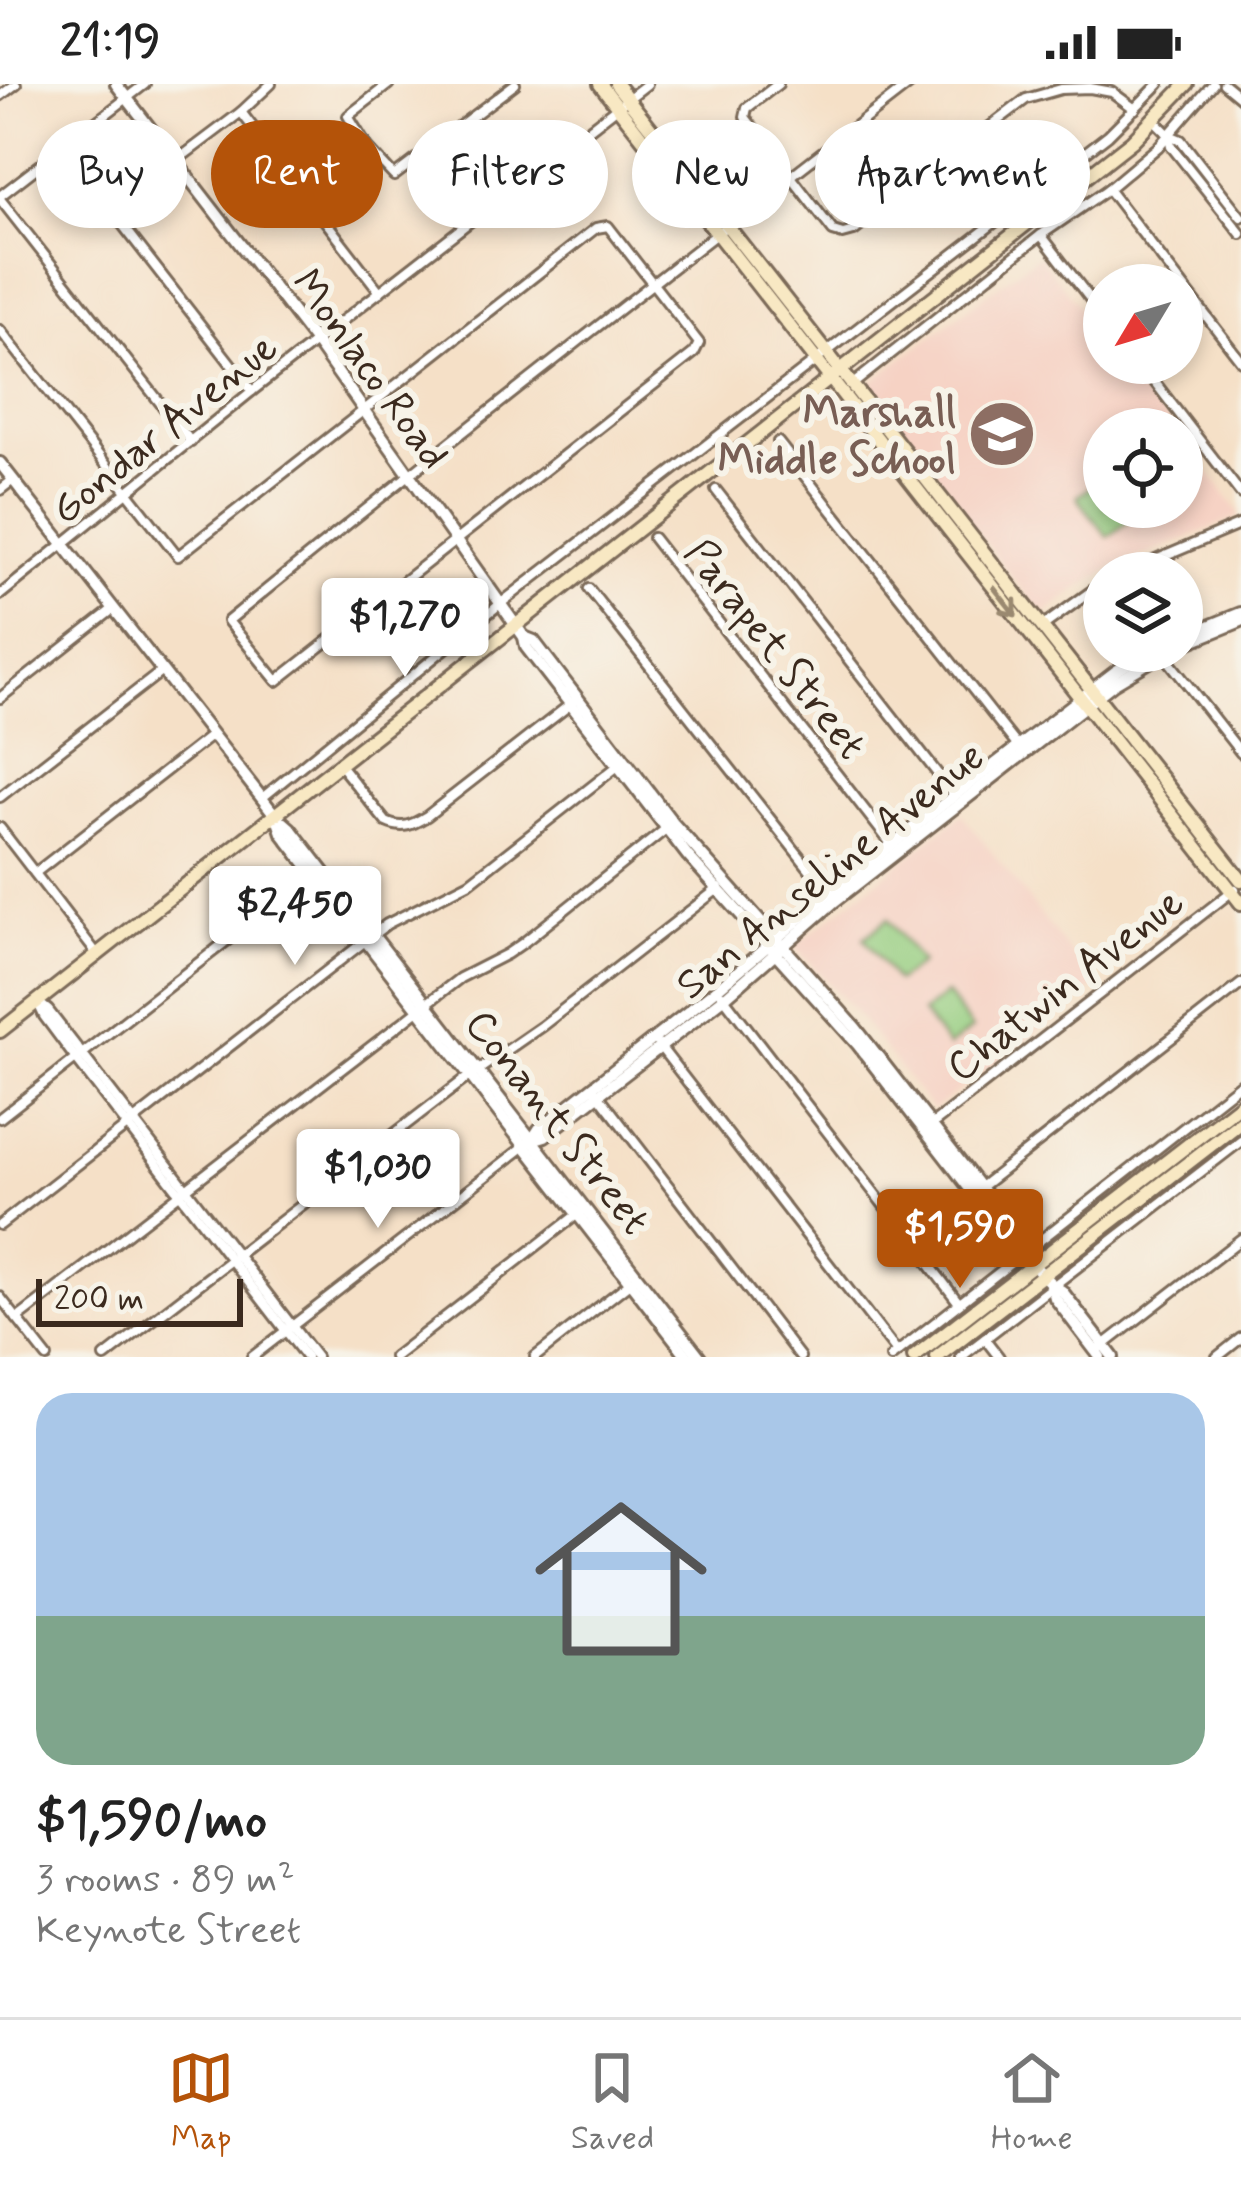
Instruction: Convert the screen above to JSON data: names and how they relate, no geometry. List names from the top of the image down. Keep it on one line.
{"streets":{"street":["Monlaco Road","Gondar Avenue","Parapet Street","San Anseline Avenue","Chatwin Avenue","Conant Street"]},"crossings":[["Monlaco Road","Gondar Avenue"],["Monlaco Road","San Anseline Avenue"],["Monlaco Road","Chatwin Avenue"],["Gondar Avenue","Conant Street"],["Parapet Street","San Anseline Avenue"],["San Anseline Avenue","Conant Street"]],"places":{"school or university":["Marshall Middle School"]},"scale_bar":"200 m","north":"bottom left","page":{"status":"21:19","chip":["Buy","Rent","Filters","New","Apartment"],"price":["$1,270","$2,450","$1,030","$1,590"],"scale":"200 m","list":[{"name":"$1,590/mo","note":"3 rooms · 89 m² · Keynote Street"}],"tabs":["Map","Saved","Home"]}}
